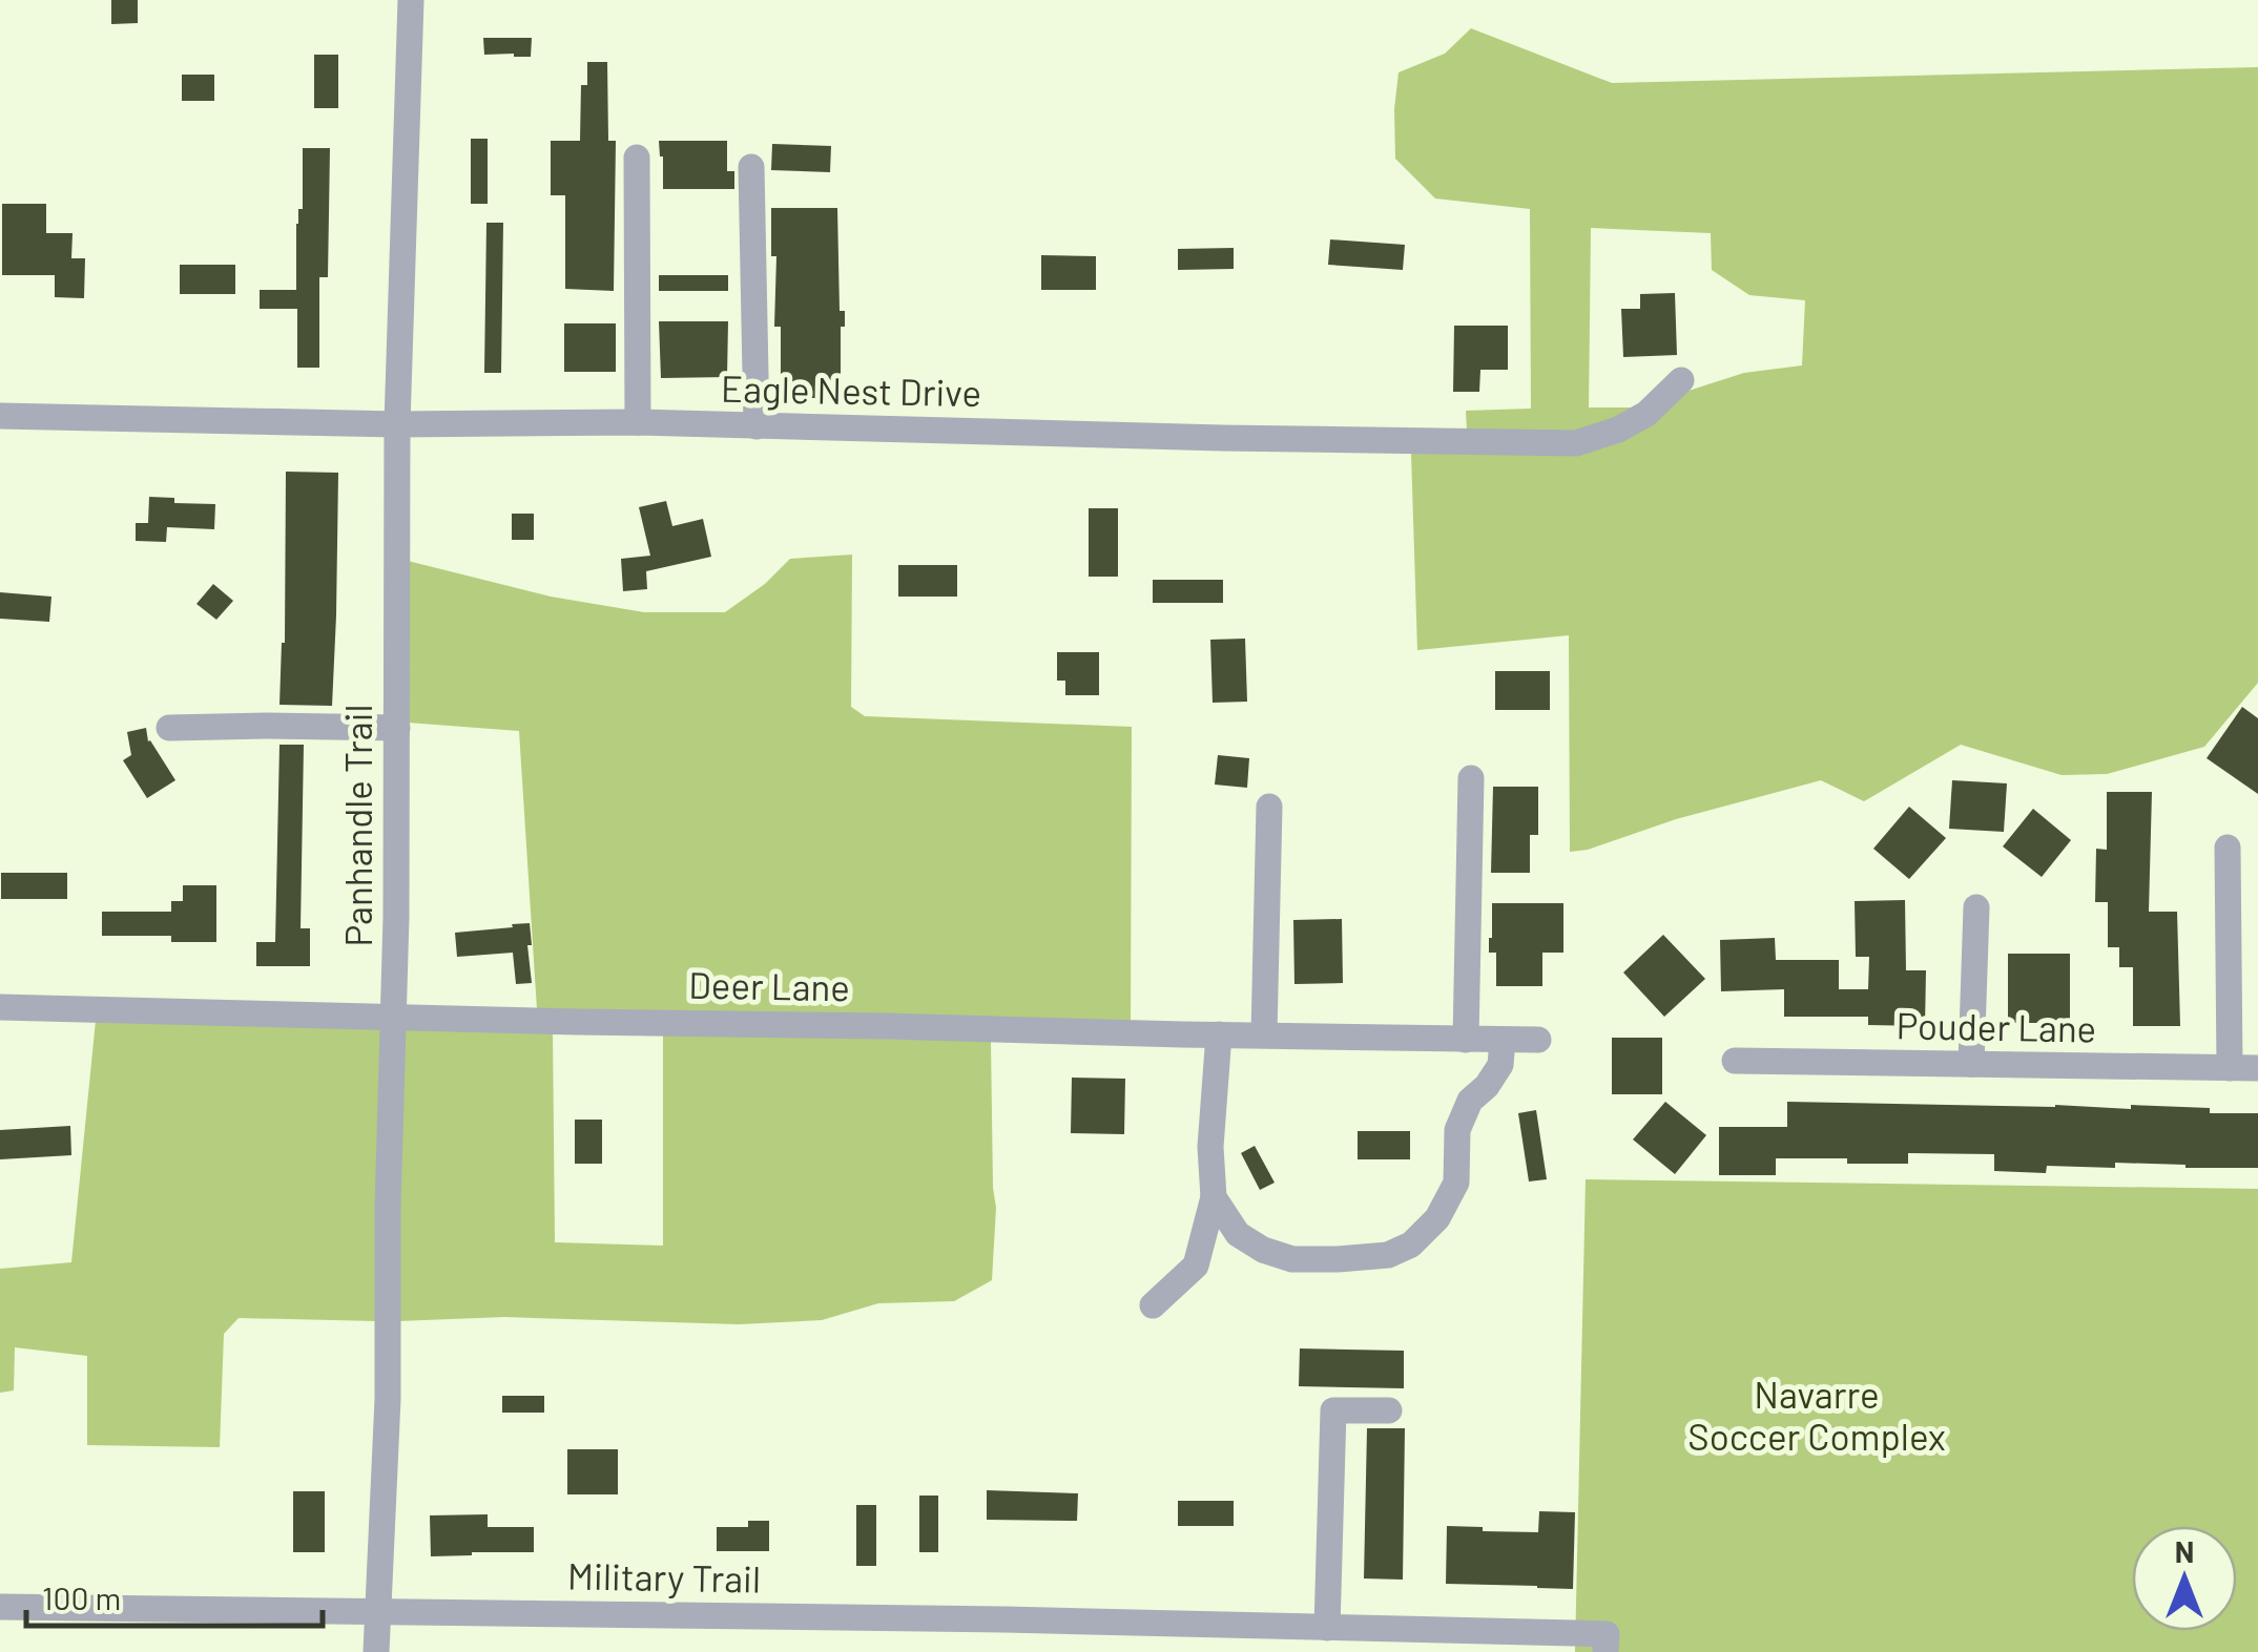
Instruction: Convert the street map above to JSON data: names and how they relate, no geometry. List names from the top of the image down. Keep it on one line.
{"streets":{"street":["Eagle Nest Drive","Panhandle Trail","Deer Lane","Pouder Lane","Military Trail"]},"crossings":[["Eagle Nest Drive","Panhandle Trail"],["Panhandle Trail","Deer Lane"],["Panhandle Trail","Military Trail"]],"parks":["Navarre Soccer Complex"],"scale_bar":"100 m","north":"top"}
